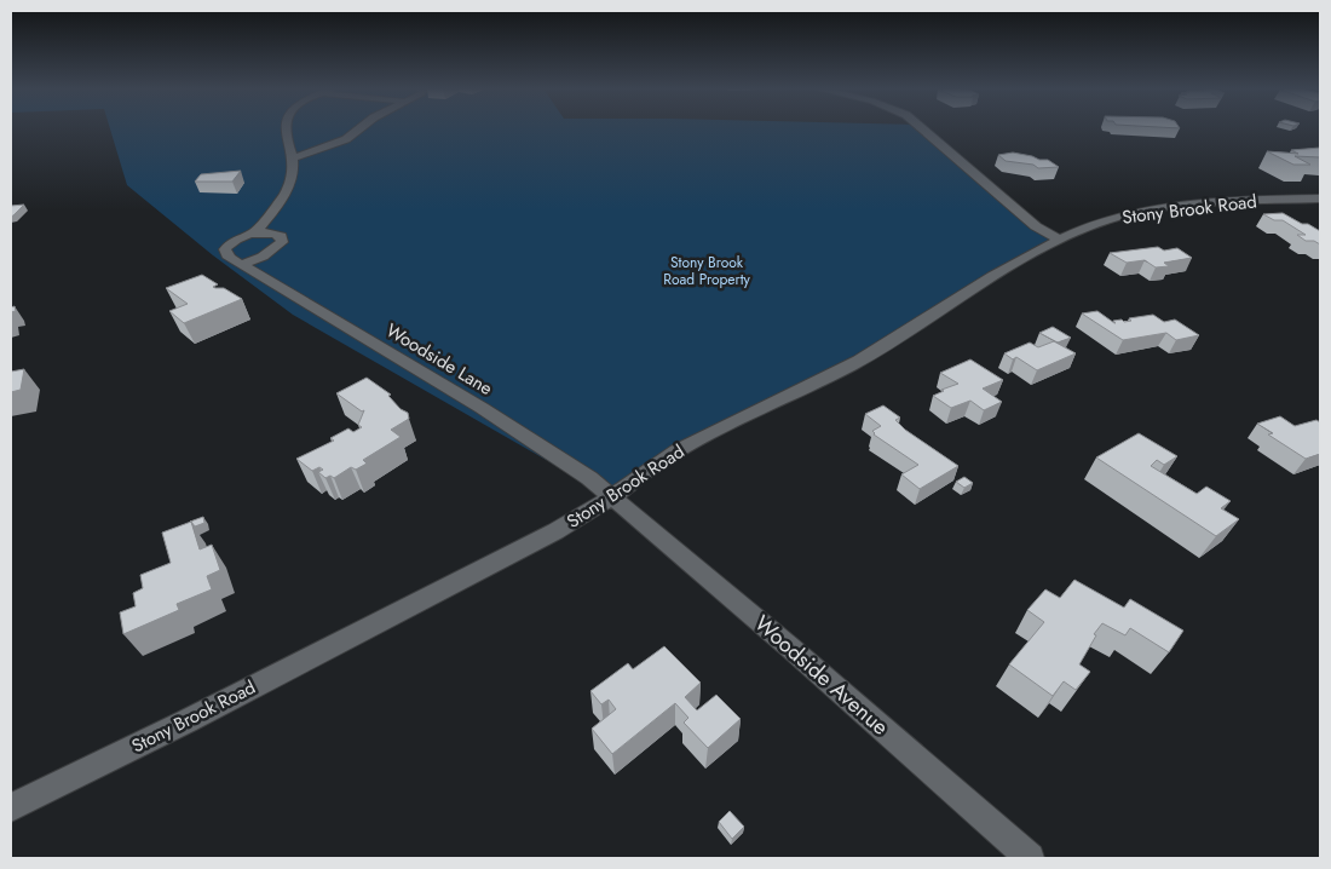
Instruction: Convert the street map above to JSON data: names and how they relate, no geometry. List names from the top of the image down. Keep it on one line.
{"streets":{"street":["Stony Brook Road","Woodside Lane","Woodside Avenue"]},"crossings":[["Stony Brook Road","Woodside Lane"],["Stony Brook Road","Woodside Avenue"],["Woodside Lane","Woodside Avenue"]],"parks":["Stony Brook Road Property"]}
